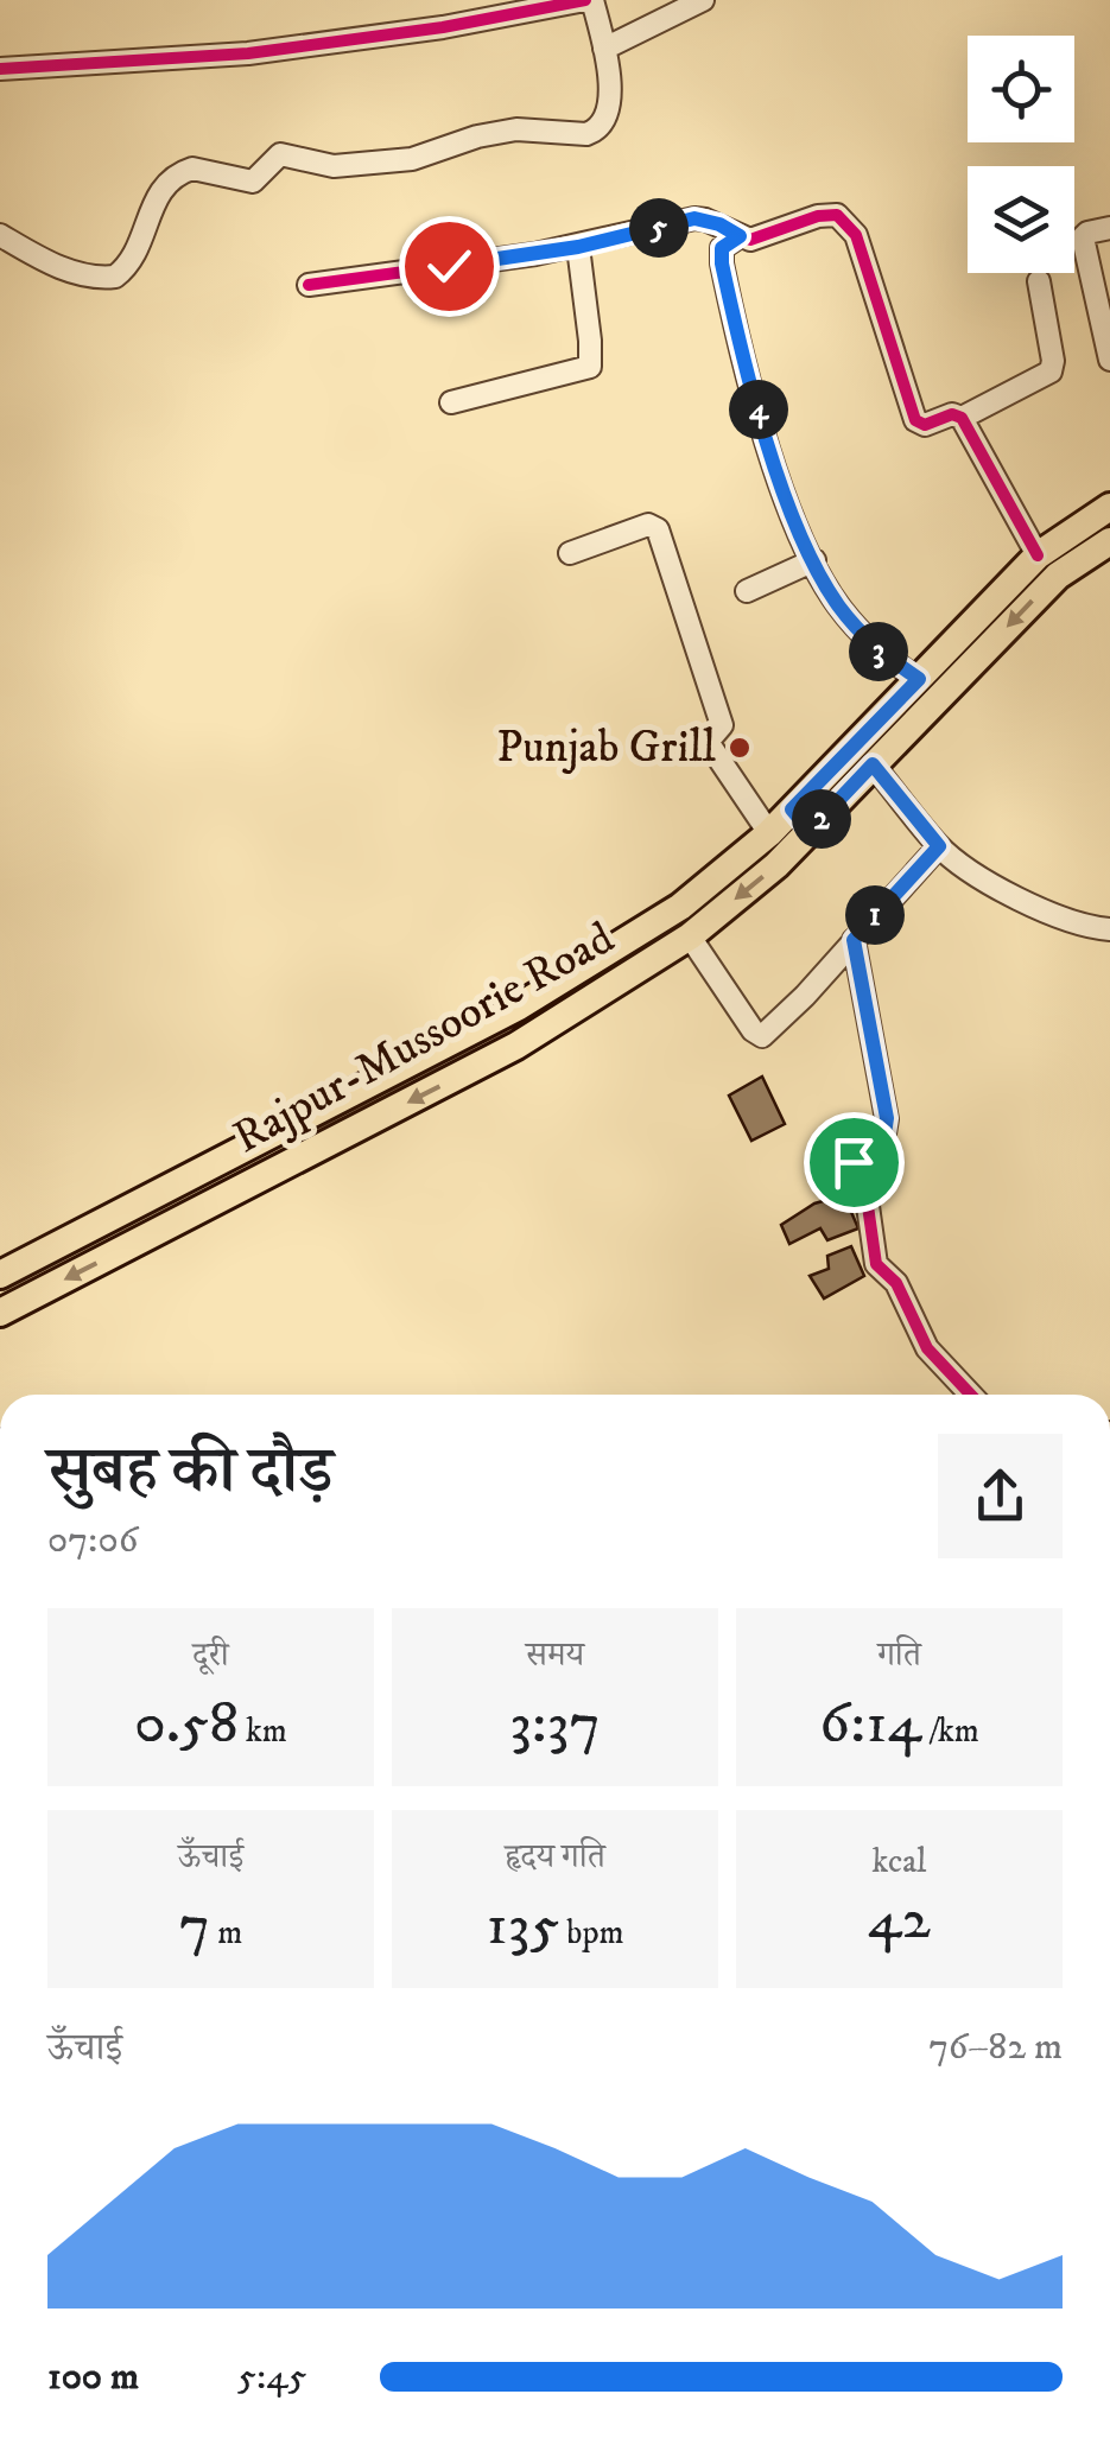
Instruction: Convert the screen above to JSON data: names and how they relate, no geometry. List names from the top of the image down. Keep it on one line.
{"streets":{"main road":["Rajpur-Mussoorie Road"]},"places":["Punjab Grill"],"page":{"pins":["5","4","3","2","1"],"heading":["सुबह की दौड़","07:06"],"stats":[["दूरी","0.58 km"],["समय","3:37"],["गति","6:14 /km"],["ऊँचाई","7 m"],["हृदय गति","135 bpm"],["kcal","42"]],"chart":["ऊँचाई","76–82 m"],"list":[{"name":"100 m","note":"5:45"}]}}
